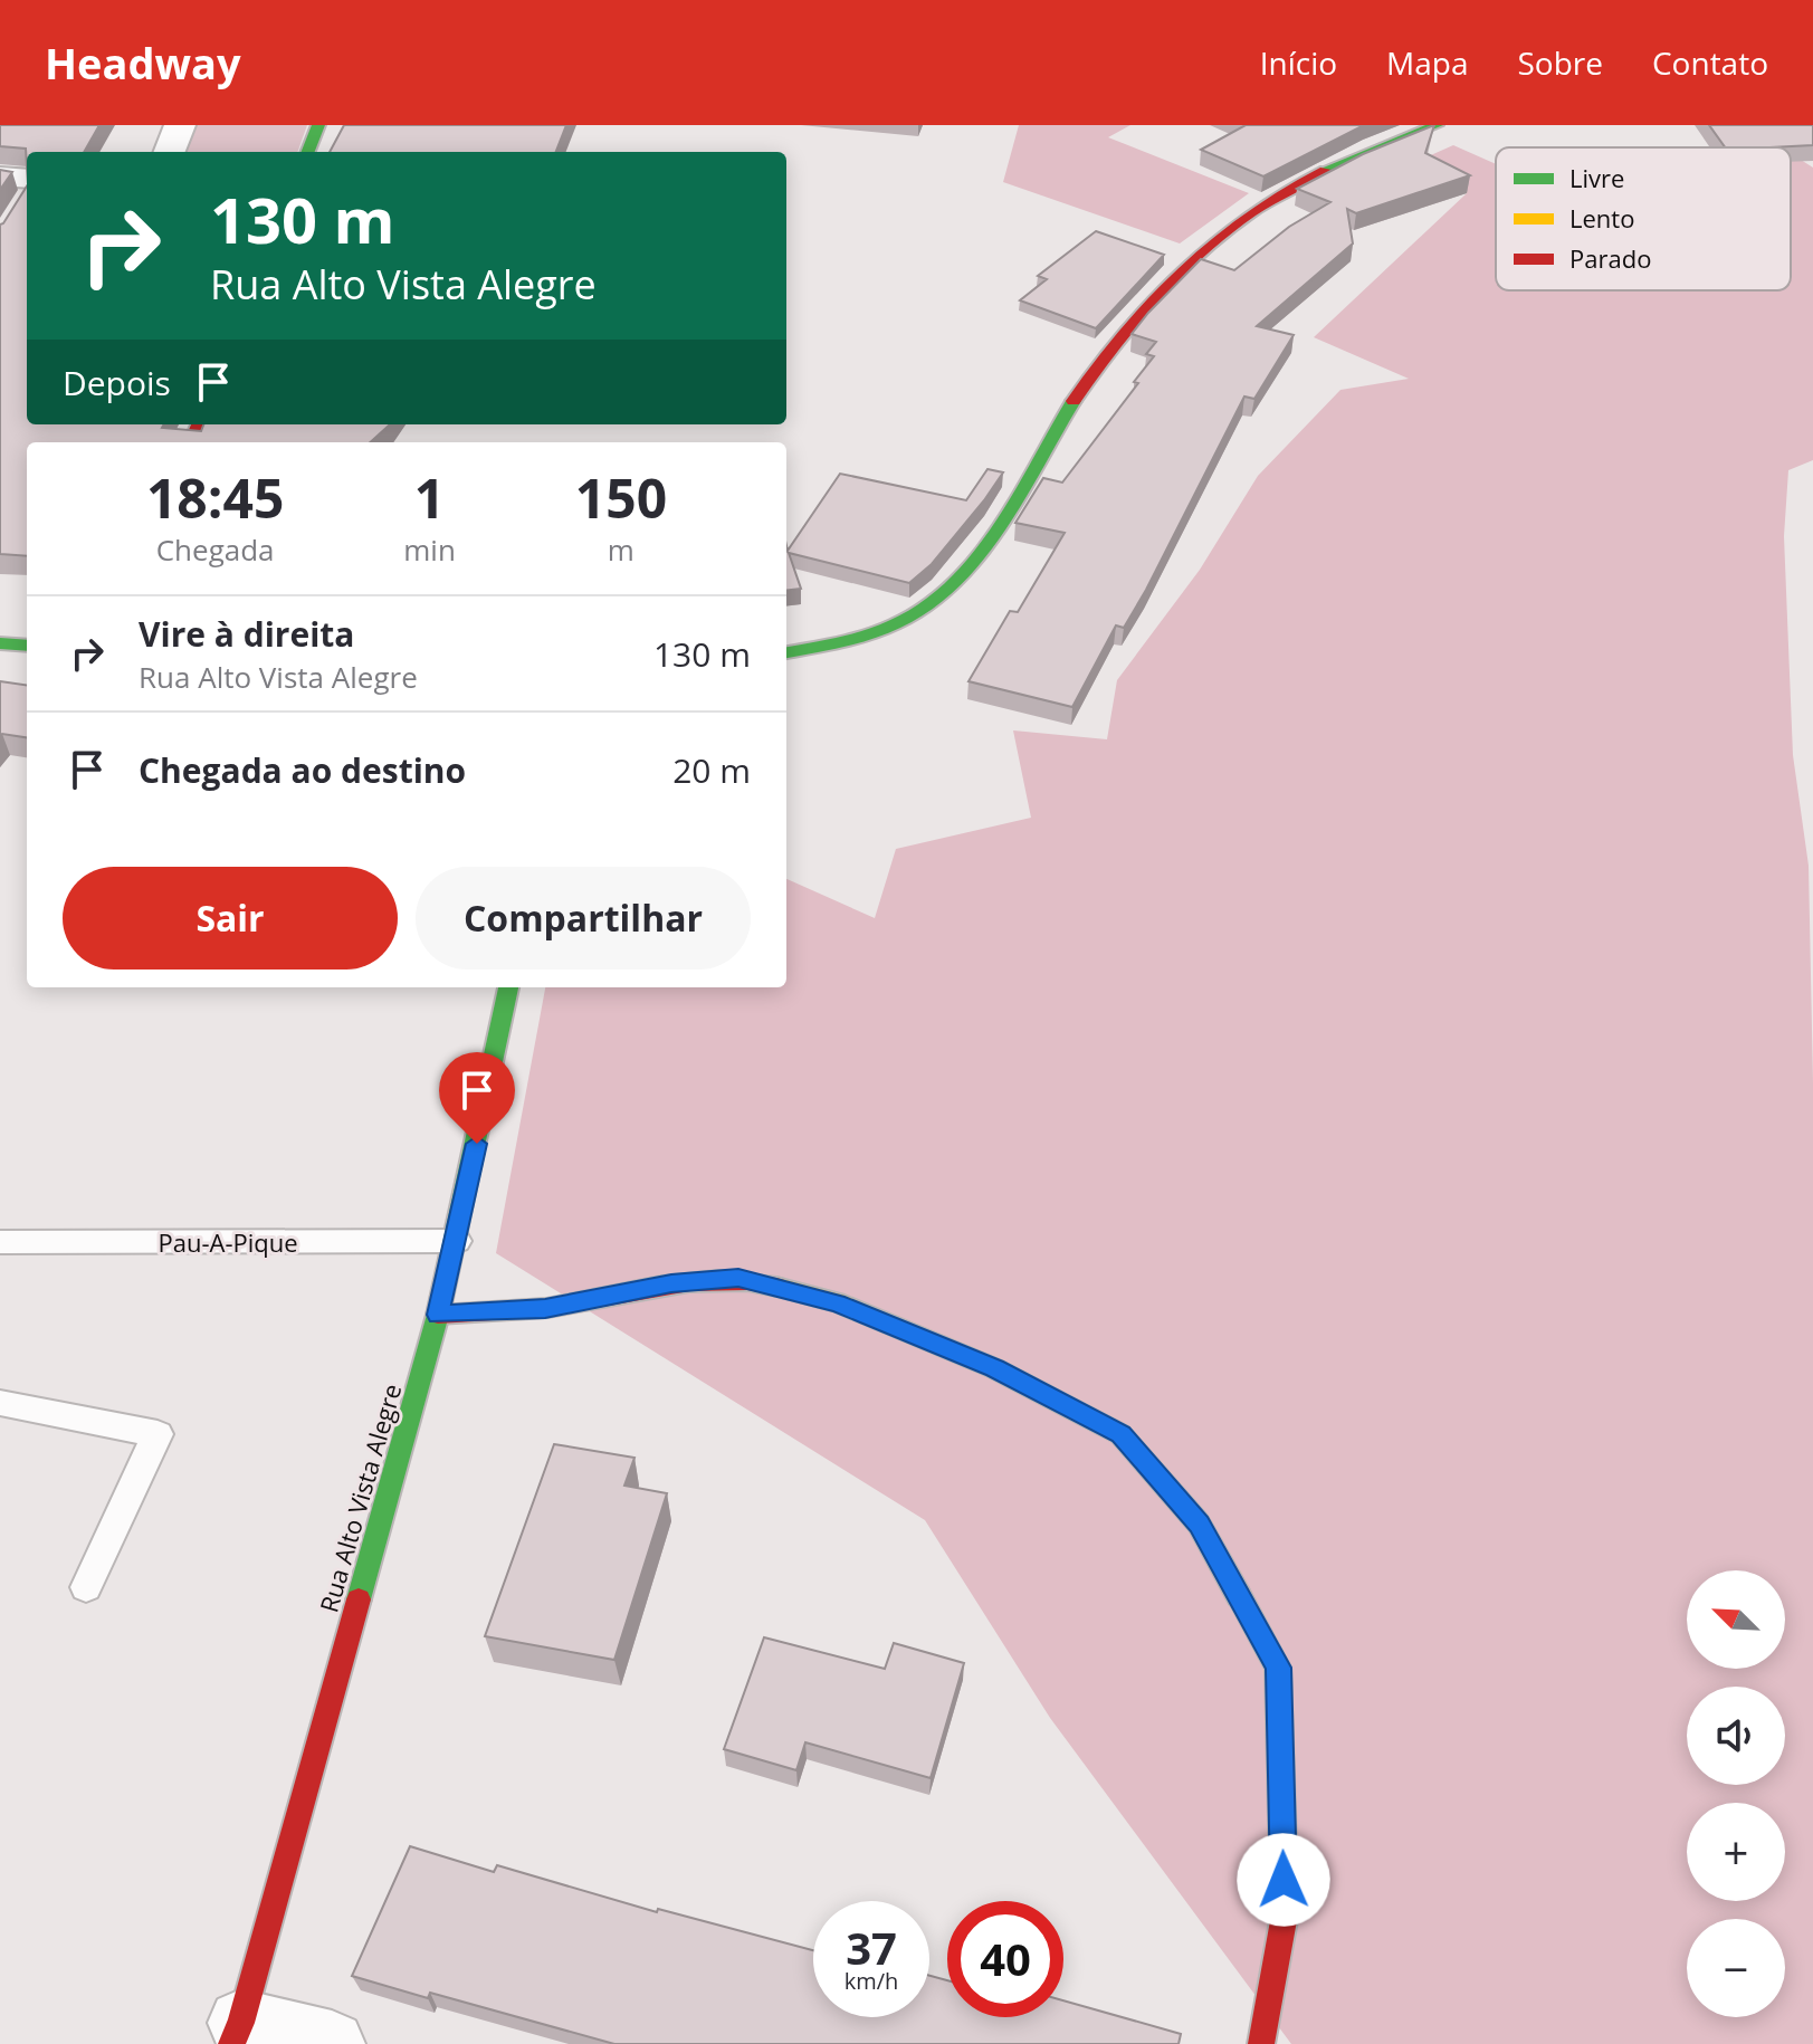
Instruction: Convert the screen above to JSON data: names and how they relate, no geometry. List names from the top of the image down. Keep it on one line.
{"streets":{"street":["Rua Alto Vista Alegre"],"lane":["Pau-A-Pique"]},"crossings":[["Pau-A-Pique","Rua Alto Vista Alegre"]],"legend":["Livre","Lento","Parado"],"north":"top left","page":{"header":"Headway","nav":["Início","Mapa","Sobre","Contato"],"turn":["130 m","Rua Alto Vista Alegre"],"then":"Depois","eta":["18:45","Chegada","1","min","150","m"],"list":[{"name":"Vire à direita","note":"Rua Alto Vista Alegre","value":"130 m"},{"name":"Chegada ao destino","value":"20 m"}],"buttons":["Sair","Compartilhar"],"map_buttons":["+","−"],"speed":"37 km/h","limit":"40"}}
